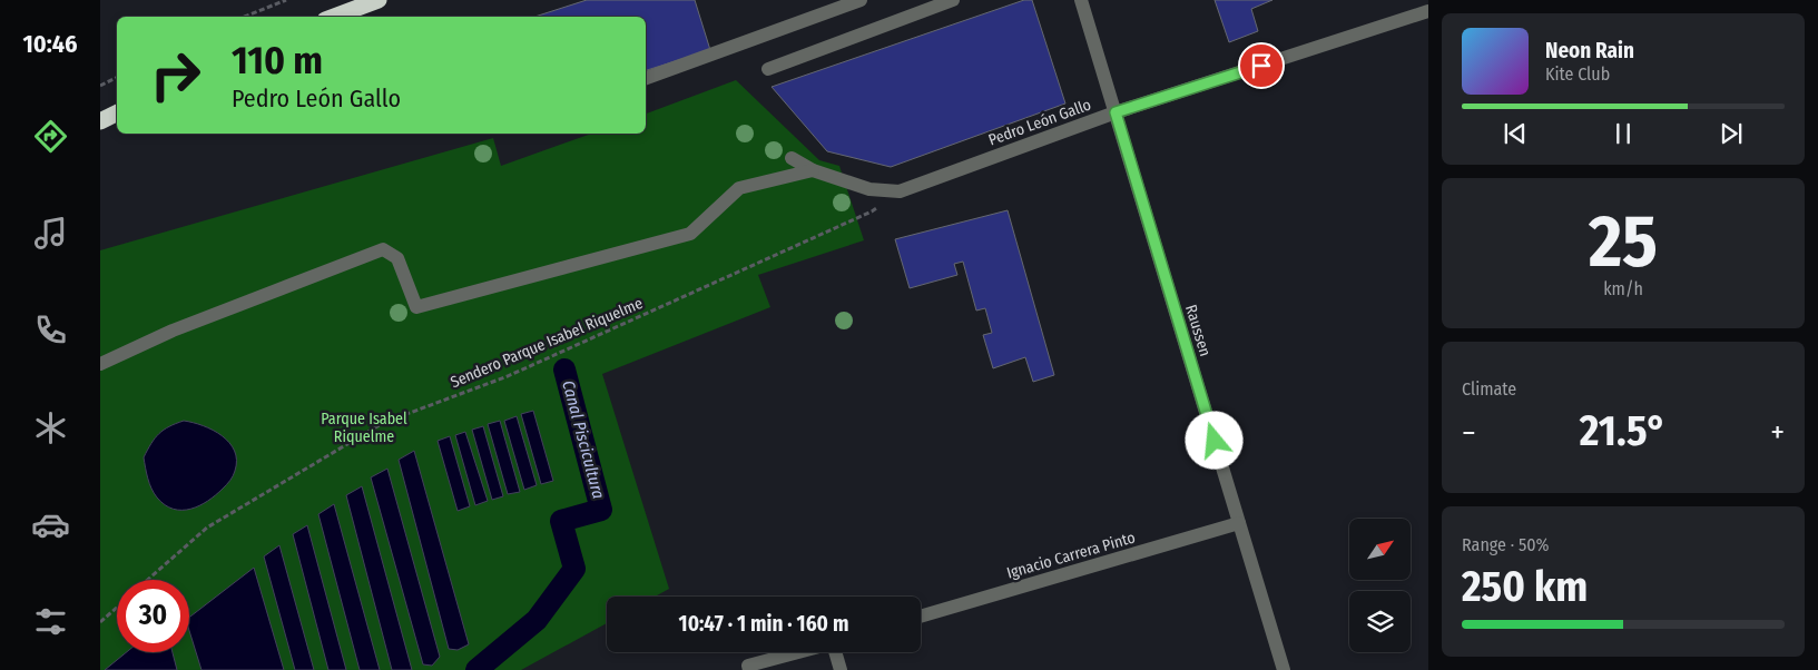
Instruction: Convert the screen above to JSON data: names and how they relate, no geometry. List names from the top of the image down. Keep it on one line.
{"streets":{"street":["Pedro León Gallo","Raussen","Ignacio Carrera Pinto"],"path":["Sendero Parque Isabel Riquelme"]},"crossings":[["Pedro León Gallo","Raussen"],["Pedro León Gallo","Sendero Parque Isabel Riquelme"],["Raussen","Ignacio Carrera Pinto"]],"water":["Canal Piscicultura"],"parks":["Parque Isabel Riquelme"],"north":"top right","page":{"tabs":"10:46","turn":["110 m","Pedro León Gallo"],"song":["Neon Rain","Kite Club"],"tile":[["25","km/h"],"Climate",["Range · 50%","250 km"]],"heat":["−","21.5°","+"],"limit":"30","trip":"10:47 · 1 min · 160 m"}}
